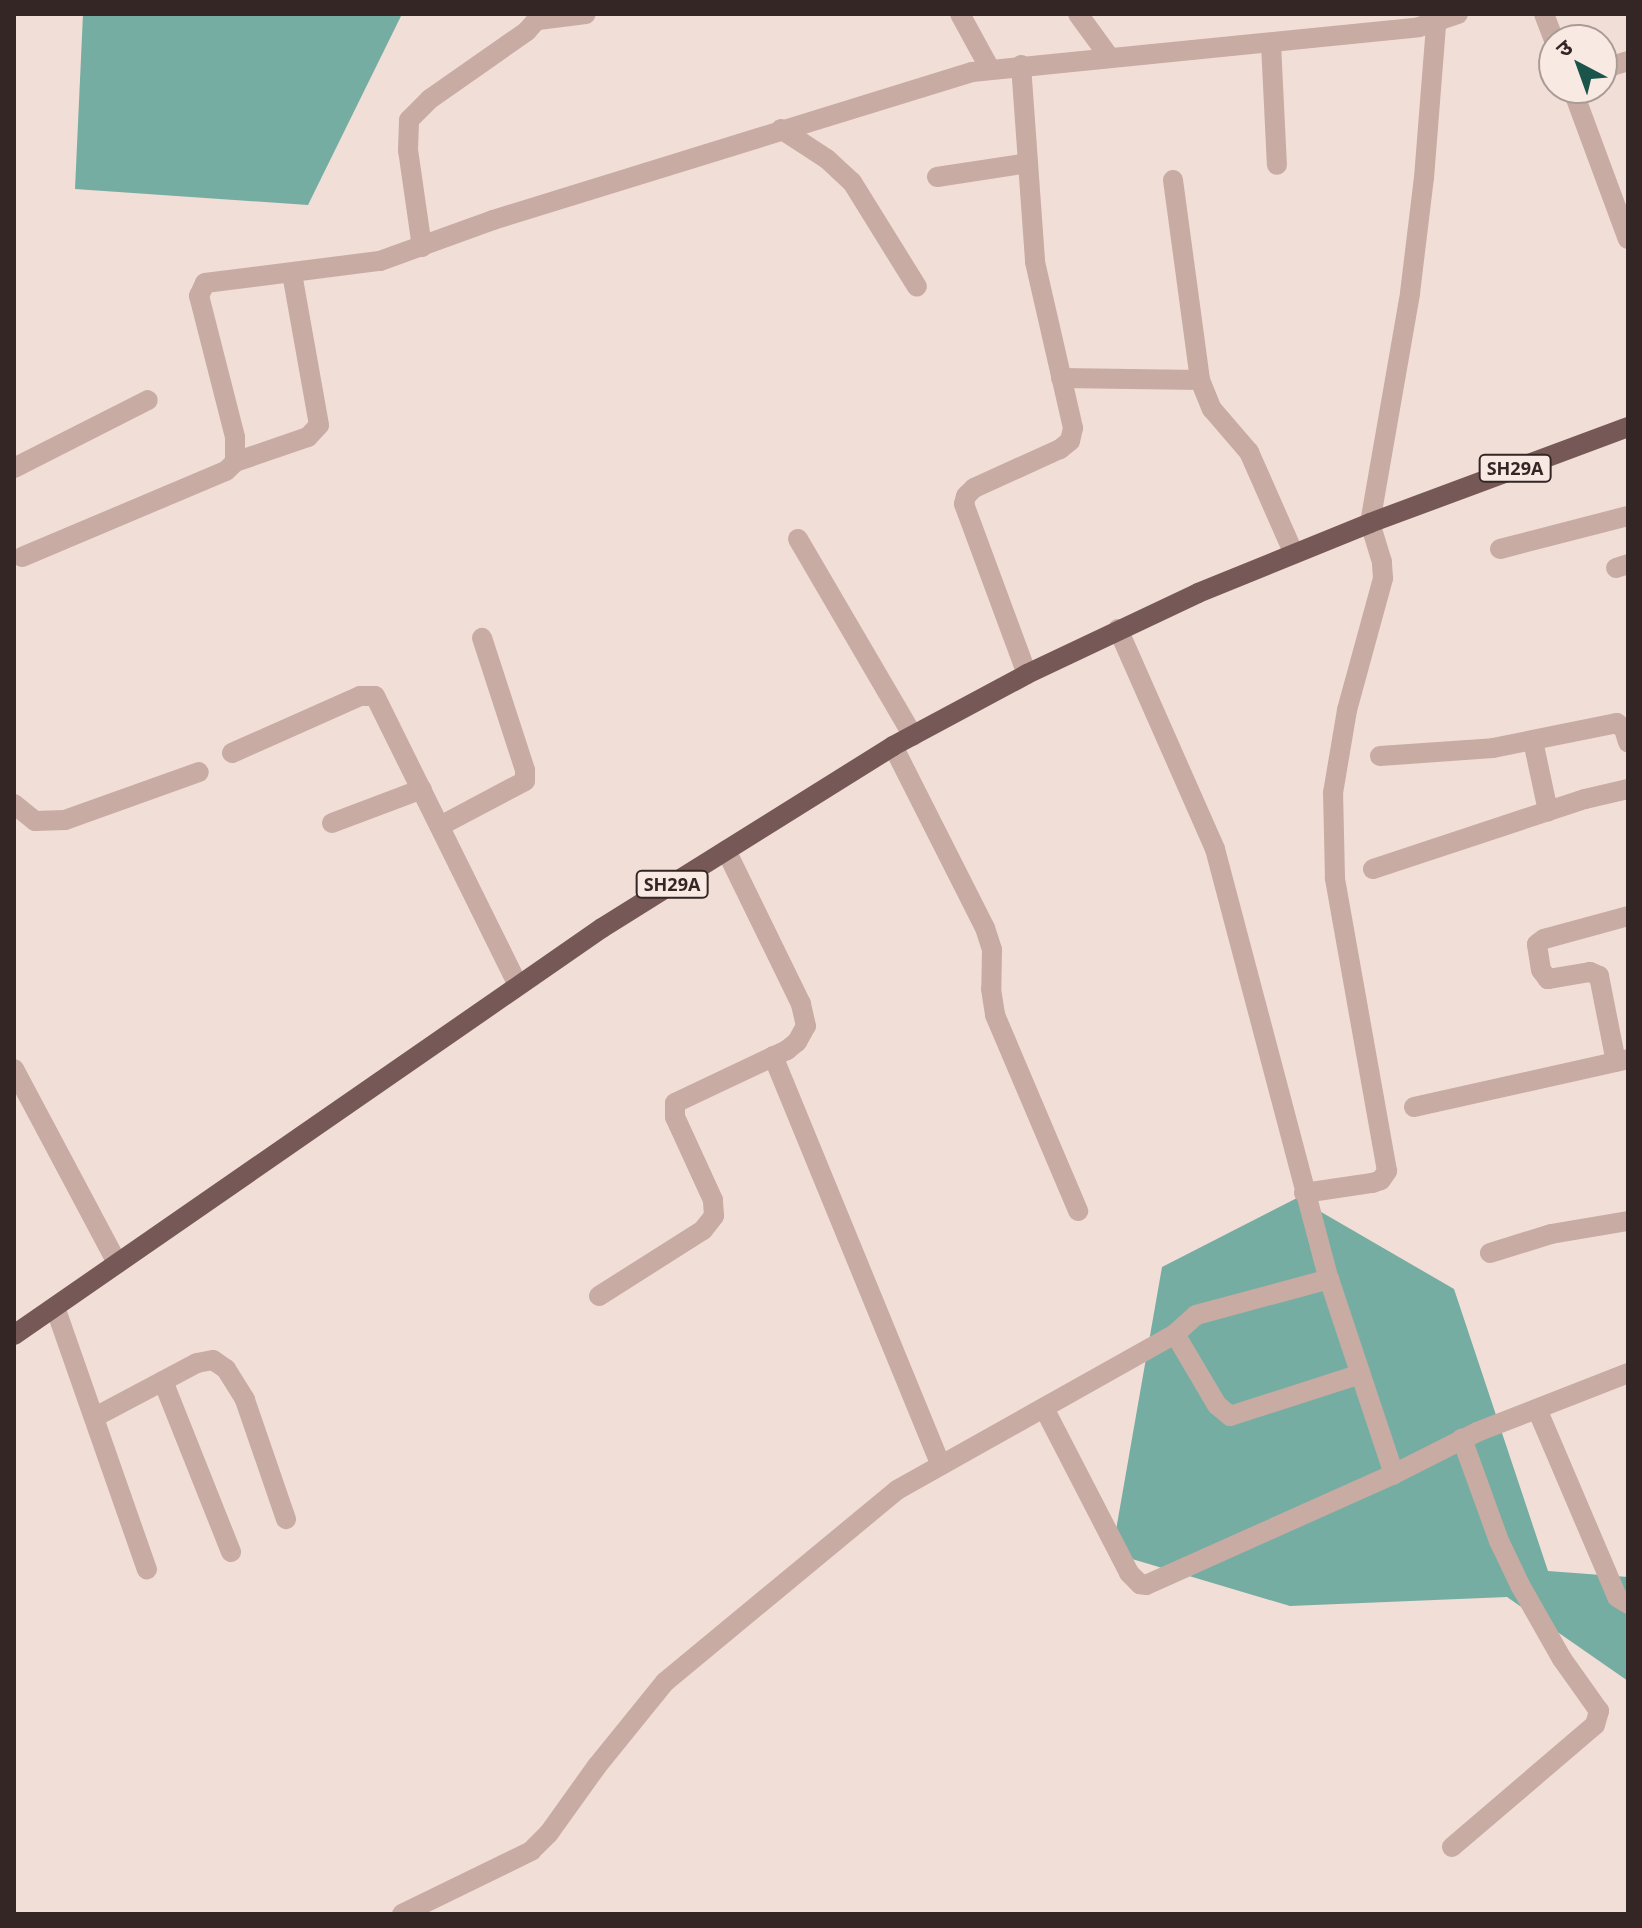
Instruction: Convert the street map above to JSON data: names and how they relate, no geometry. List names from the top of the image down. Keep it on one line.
{"streets":{"main road":["SH29A"]},"north":"top left"}
